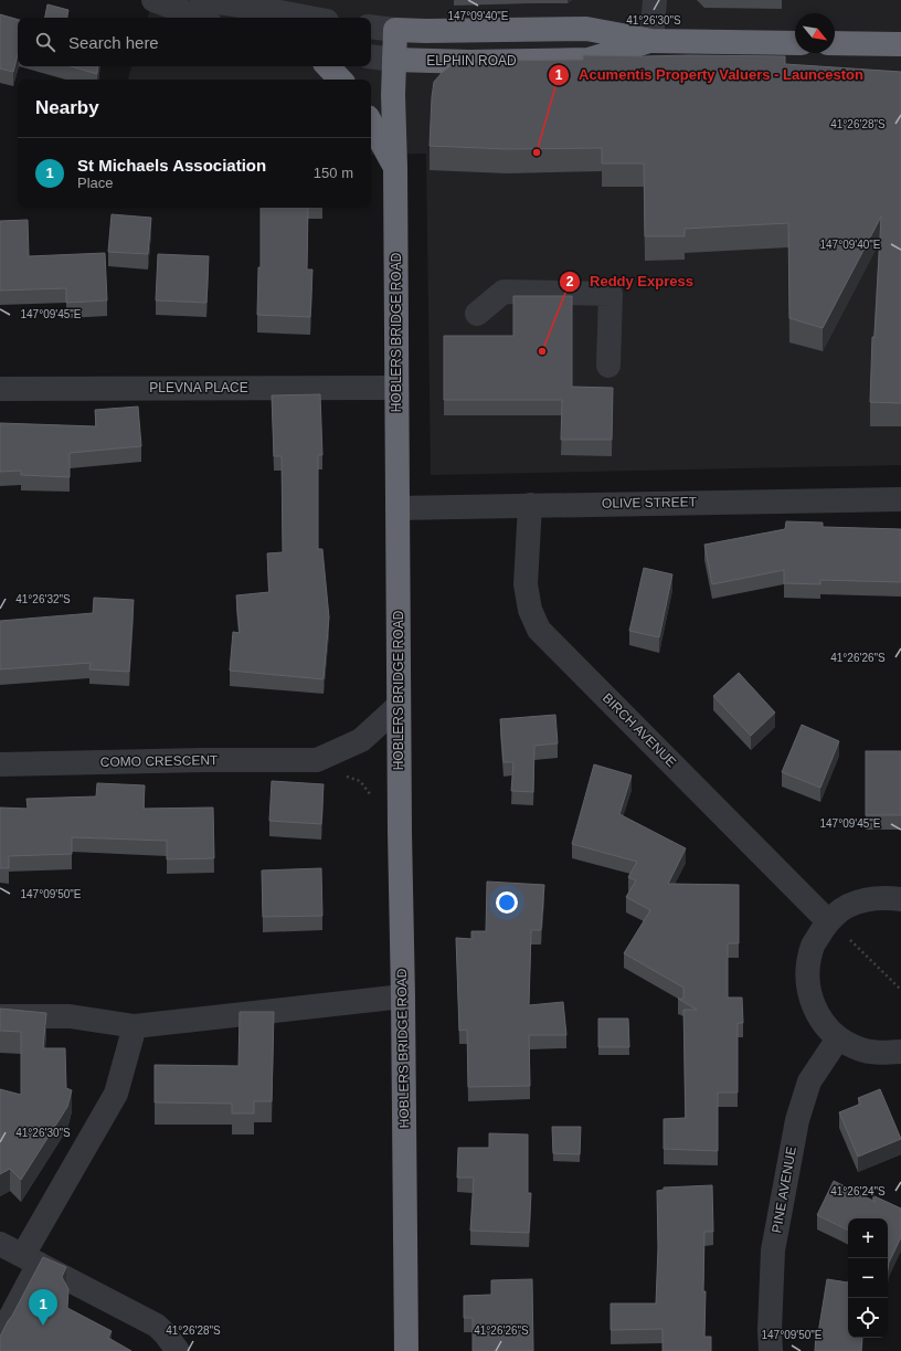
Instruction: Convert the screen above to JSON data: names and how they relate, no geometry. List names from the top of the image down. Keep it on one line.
{"streets":{"highway":["ELPHIN ROAD","HOBLERS BRIDGE ROAD"],"street":["PLEVNA PLACE","OLIVE STREET","BIRCH AVENUE","COMO CRESCENT","PINE AVENUE"]},"crossings":[["ELPHIN ROAD","HOBLERS BRIDGE ROAD"],["HOBLERS BRIDGE ROAD","PLEVNA PLACE"],["HOBLERS BRIDGE ROAD","OLIVE STREET"],["HOBLERS BRIDGE ROAD","COMO CRESCENT"],["OLIVE STREET","BIRCH AVENUE"]],"places":["Acumentis Property Valuers - Launceston","Reddy Express"],"north":"bottom right","page":{"search":"Search here","heading":"Nearby","list":[{"mark":"1","name":"St Michaels Association","note":"Place","value":"150 m"}],"map_buttons":["+","−"],"pins":"1"},"coordinates":["147°09'40\"E","41°26'30\"S","41°26'28\"S","147°09'45\"E","41°26'32\"S","41°26'26\"S","147°09'50\"E","41°26'24\"S"]}
